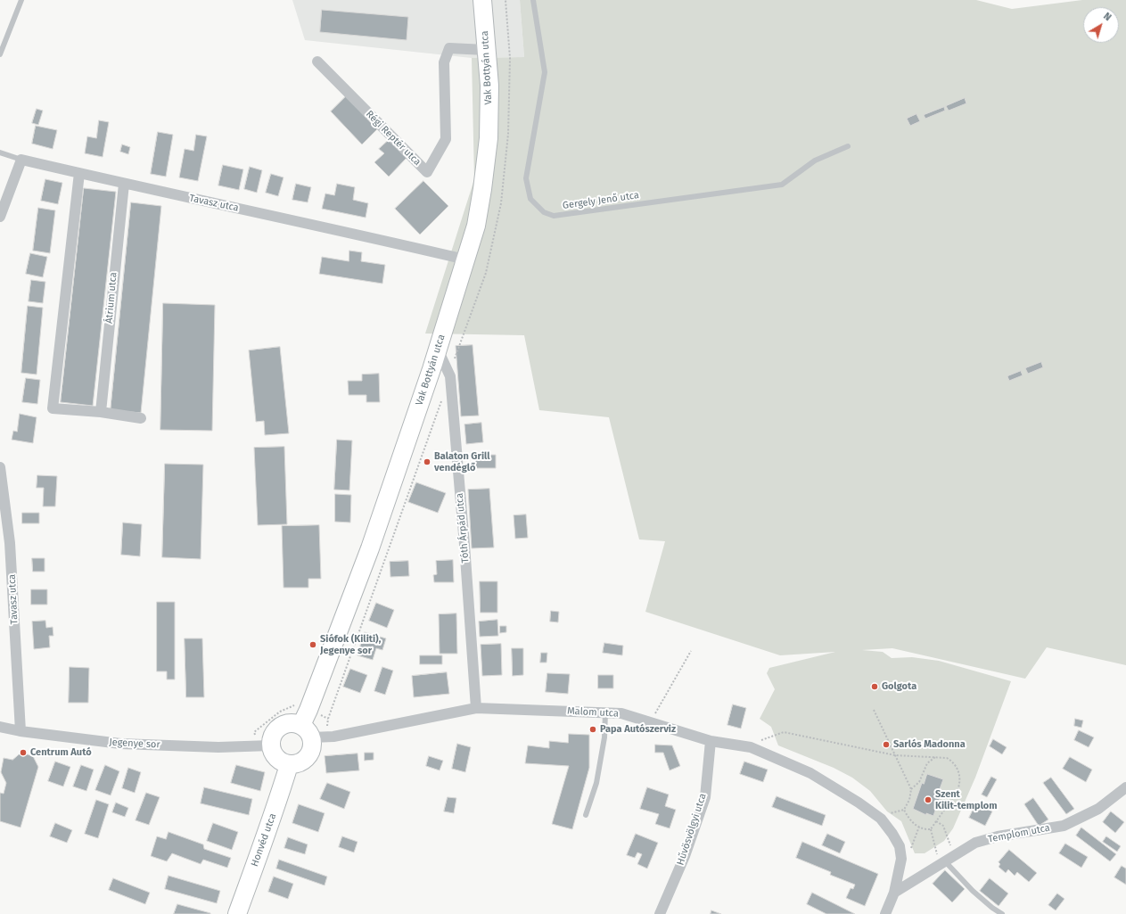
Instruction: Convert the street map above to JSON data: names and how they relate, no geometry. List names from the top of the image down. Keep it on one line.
{"streets":{"main road":["Vak Bottyán utca","Honvéd utca"],"street":["Régi Reptér utca","Tavasz utca","Átrium utca","Tóth Árpád utca","Malom utca","Jegenye sor","Hűvösvölgyi utca","Templom utca"],"lane":["Gergely Jenő utca"]},"crossings":[["Vak Bottyán utca","Régi Reptér utca"],["Vak Bottyán utca","Tavasz utca"],["Vak Bottyán utca","Tóth Árpád utca"],["Vak Bottyán utca","Malom utca"],["Vak Bottyán utca","Jegenye sor"],["Vak Bottyán utca","Honvéd utca"],["Tavasz utca","Átrium utca"],["Tavasz utca","Jegenye sor"],["Tóth Árpád utca","Malom utca"],["Malom utca","Jegenye sor"],["Malom utca","Hűvösvölgyi utca"],["Malom utca","Templom utca"],["Malom utca","Honvéd utca"],["Jegenye sor","Honvéd utca"]],"places":["Balaton Grill vendéglő","Siófok (Kiliti), Jegenye sor","Golgota","Papa Autószerviz","Sarlós Madonna","Centrum Autó","Szent Kilit-templom"],"north":"top right"}
